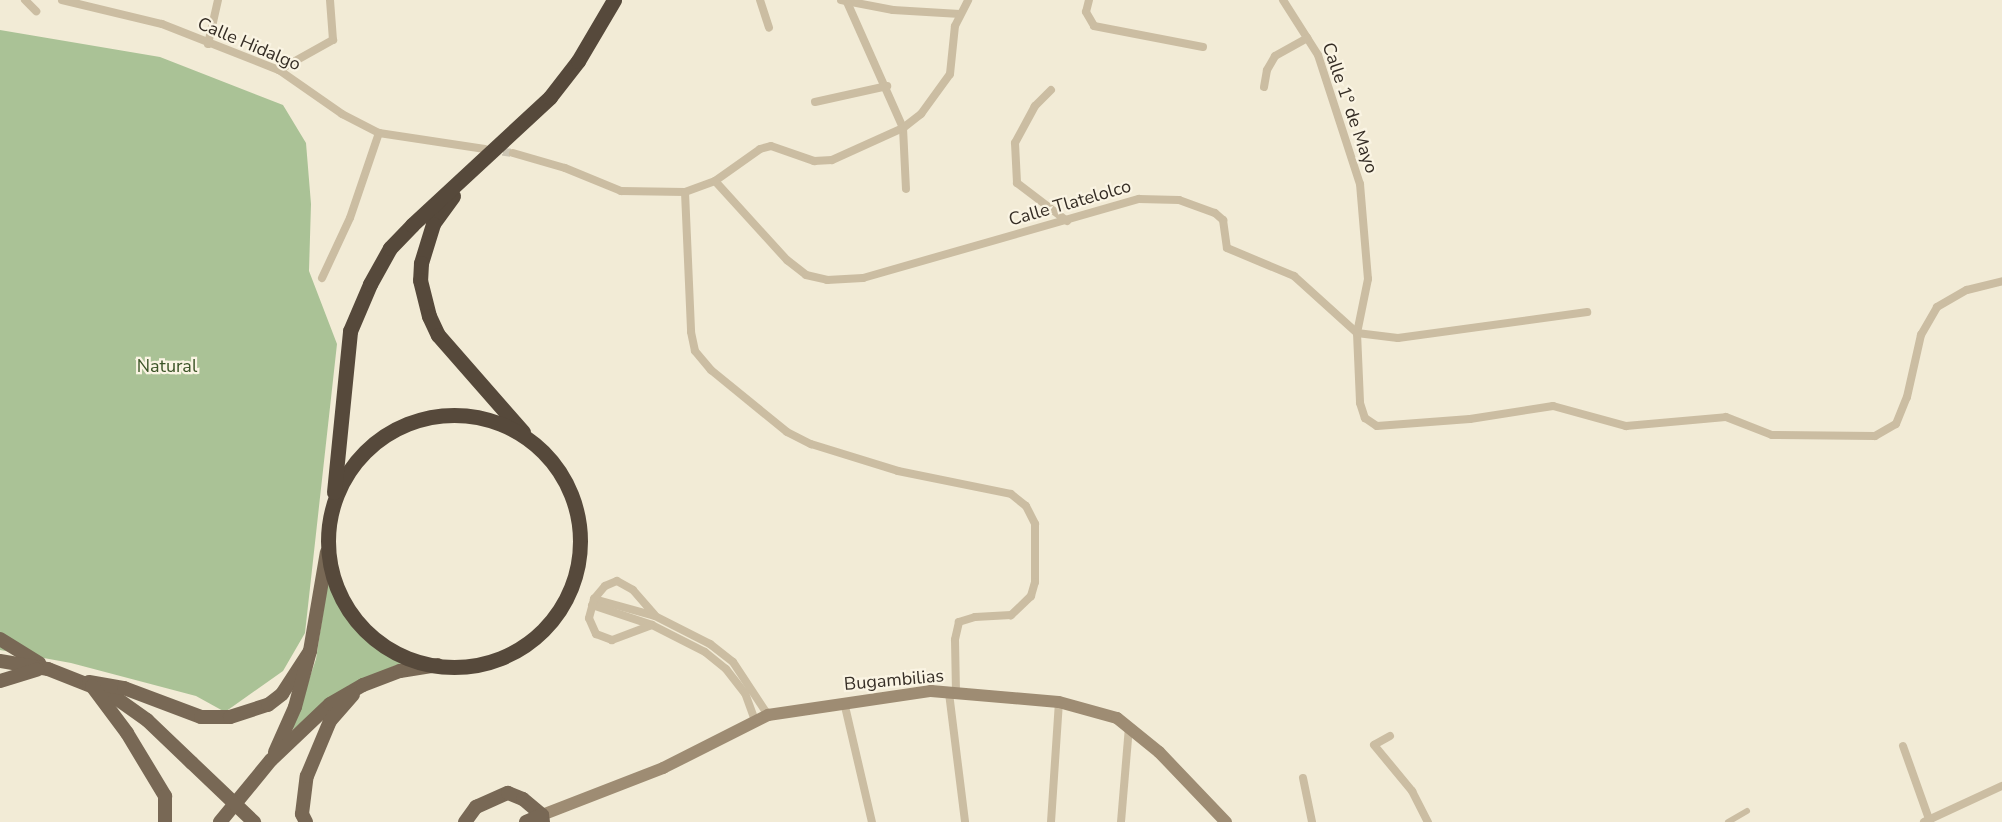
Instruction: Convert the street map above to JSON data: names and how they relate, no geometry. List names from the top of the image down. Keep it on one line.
{"streets":{"main road":["Bugambilias"],"street":["Calle Hidalgo","Calle 1° de Mayo","Calle Tlatelolco"]},"crossings":[["Calle 1° de Mayo","Calle Tlatelolco"]],"parks":["Natural"]}
